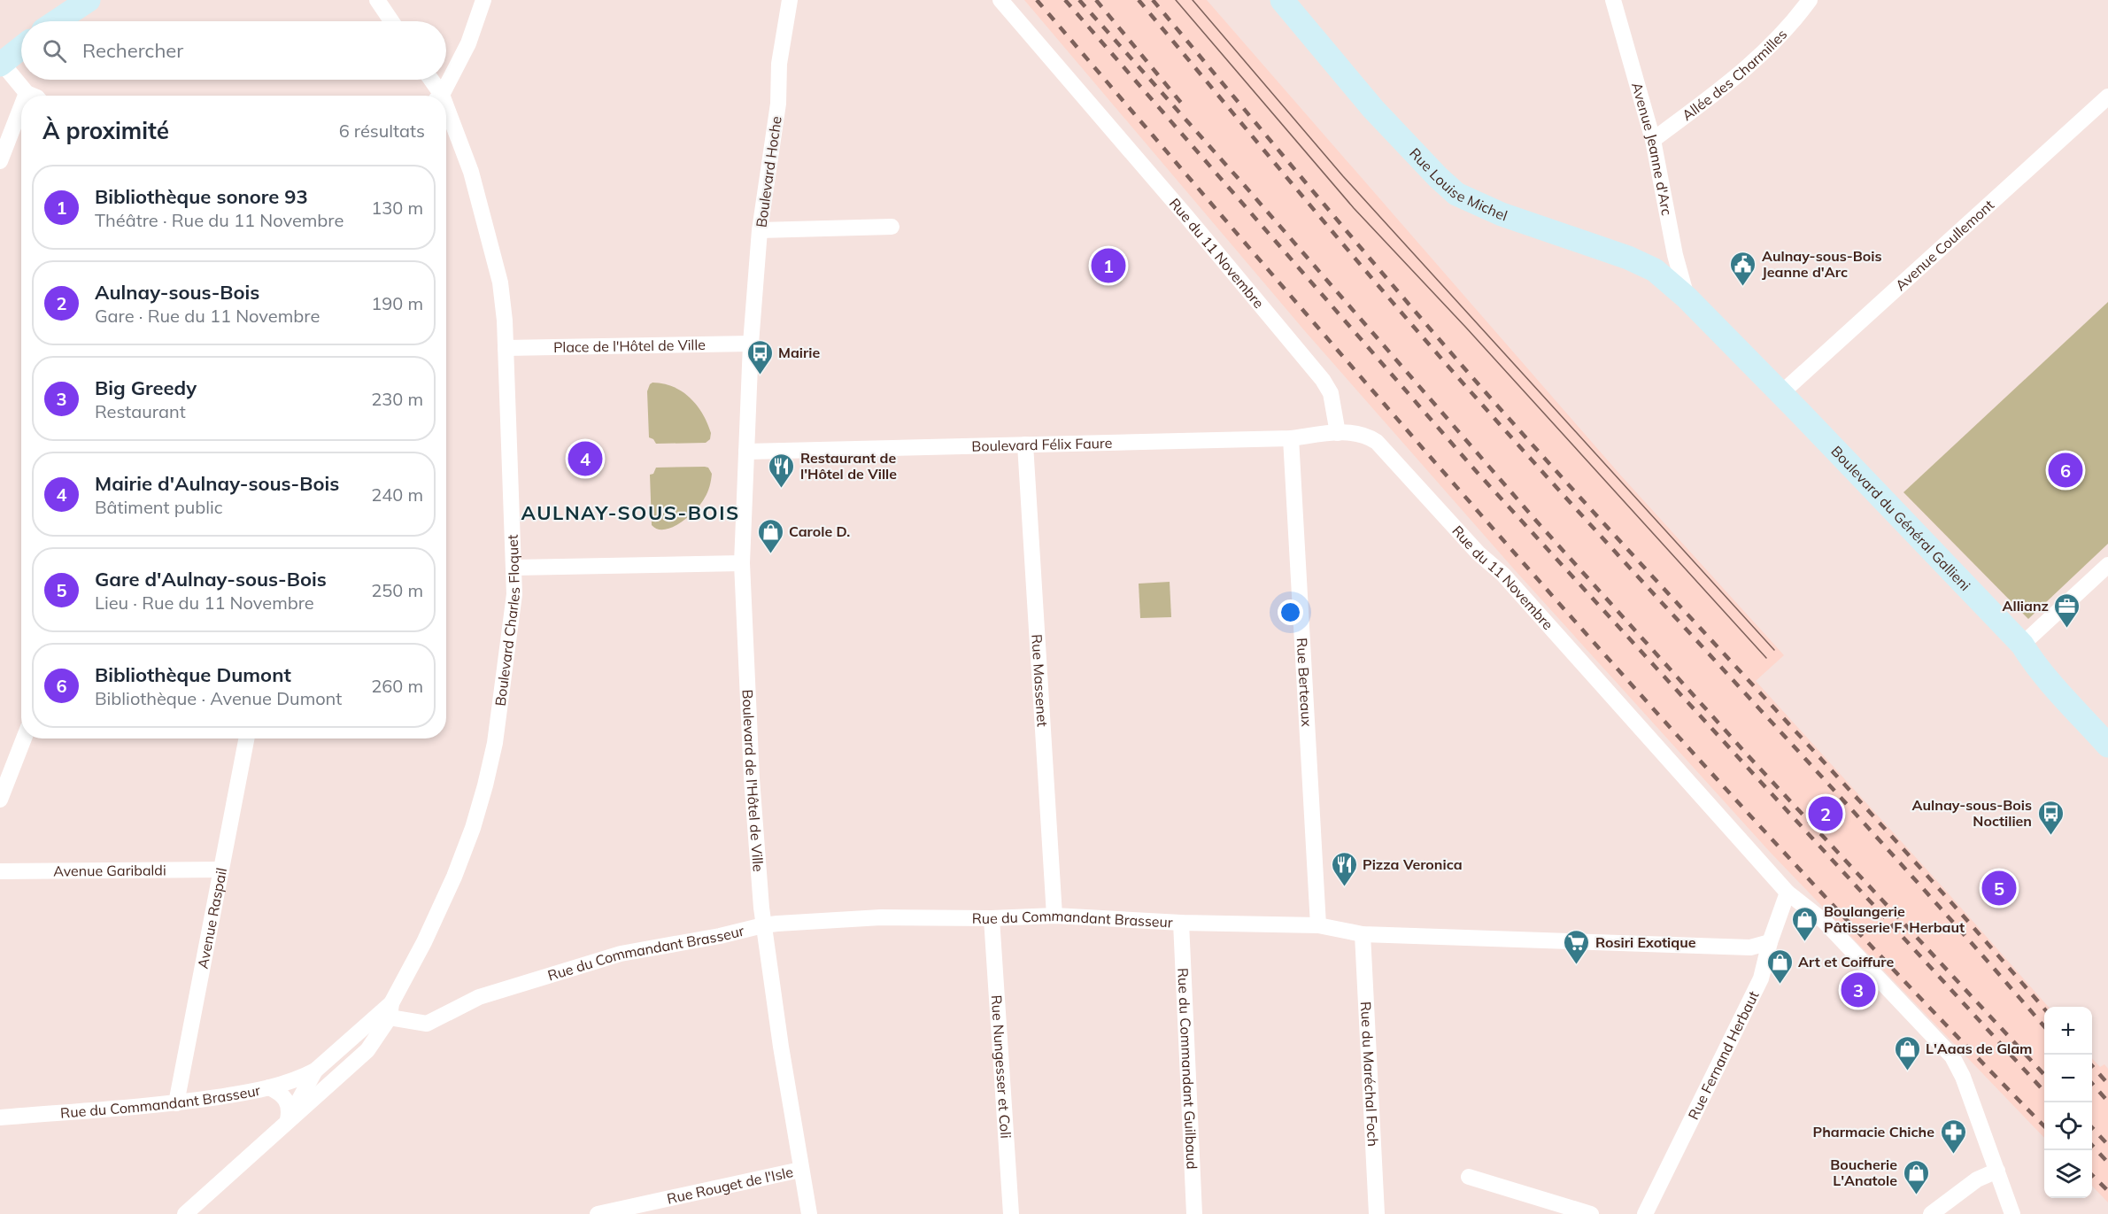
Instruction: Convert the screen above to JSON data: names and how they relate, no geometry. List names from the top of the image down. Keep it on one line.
{"streets":{"street":["Allée des Charmilles","Avenue Jeanne d'Arc","Boulevard Hoche","Rue Louise Michel","Avenue Coullemont","Rue du 11 Novembre","Place de l'Hôtel de Ville","Boulevard Félix Faure","Boulevard du Général Gallieni","Boulevard Charles Floquet","Rue Massenet","Rue Berteaux","Boulevard de l'Hôtel de Ville","Avenue Garibaldi","Avenue Raspail","Rue du Commandant Brasseur","Rue Fernand Herbaut","Rue Nungesser et Coli","Rue du Commandant Guilbaud","Rue du Maréchal Foch","Rue Rouget de l'Isle"]},"crossings":[["Allée des Charmilles","Avenue Jeanne d'Arc"],["Avenue Jeanne d'Arc","Rue Louise Michel"],["Avenue Jeanne d'Arc","Boulevard du Général Gallieni"],["Boulevard Hoche","Place de l'Hôtel de Ville"],["Boulevard Hoche","Boulevard de l'Hôtel de Ville"],["Rue Louise Michel","Boulevard du Général Gallieni"],["Avenue Coullemont","Boulevard du Général Gallieni"],["Rue du 11 Novembre","Boulevard Félix Faure"],["Rue du 11 Novembre","Rue Fernand Herbaut"],["Place de l'Hôtel de Ville","Boulevard Charles Floquet"],["Place de l'Hôtel de Ville","Boulevard de l'Hôtel de Ville"],["Boulevard Félix Faure","Rue Massenet"],["Boulevard Félix Faure","Rue Berteaux"],["Boulevard Félix Faure","Boulevard de l'Hôtel de Ville"],["Boulevard Charles Floquet","Rue du Commandant Brasseur"],["Rue Massenet","Rue du Commandant Brasseur"],["Rue Berteaux","Rue du Commandant Brasseur"],["Boulevard de l'Hôtel de Ville","Rue du Commandant Brasseur"],["Boulevard de l'Hôtel de Ville","Rue Rouget de l'Isle"],["Avenue Garibaldi","Avenue Raspail"],["Avenue Raspail","Rue du Commandant Brasseur"],["Rue du Commandant Brasseur","Rue Fernand Herbaut"],["Rue du Commandant Brasseur","Rue Nungesser et Coli"],["Rue du Commandant Brasseur","Rue du Commandant Guilbaud"],["Rue du Commandant Brasseur","Rue du Maréchal Foch"]],"districts":["AULNAY-SOUS-BOIS"],"places":{"public building":["Aulnay-sous-Bois Jeanne d'Arc"],"bus stop":["Mairie","Aulnay-sous-Bois Noctilien"],"restaurant":["Restaurant de l'Hôtel de Ville","Pizza Veronica"],"shop":["Carole D.","Boulangerie Pâtisserie F. Herbaut","Art et Coiffure","L'Aaas de Glam","Boucherie L'Anatole"],"office":["Allianz"],"supermarket":["Rosiri Exotique"],"pharmacy":["Pharmacie Chiche"]},"page":{"search":"Rechercher","heading":["À proximité","6 résultats"],"list":[{"mark":"1","name":"Bibliothèque sonore 93","note":"Théâtre · Rue du 11 Novembre","value":"130 m"},{"mark":"2","name":"Aulnay-sous-Bois","note":"Gare · Rue du 11 Novembre","value":"190 m"},{"mark":"3","name":"Big Greedy","note":"Restaurant","value":"230 m"},{"mark":"4","name":"Mairie d'Aulnay-sous-Bois","note":"Bâtiment public","value":"240 m"},{"mark":"5","name":"Gare d'Aulnay-sous-Bois","note":"Lieu · Rue du 11 Novembre","value":"250 m"},{"mark":"6","name":"Bibliothèque Dumont","note":"Bibliothèque · Avenue Dumont","value":"260 m"}],"pins":["1","4","6","2","5","3"],"map_buttons":["+","−"]}}
